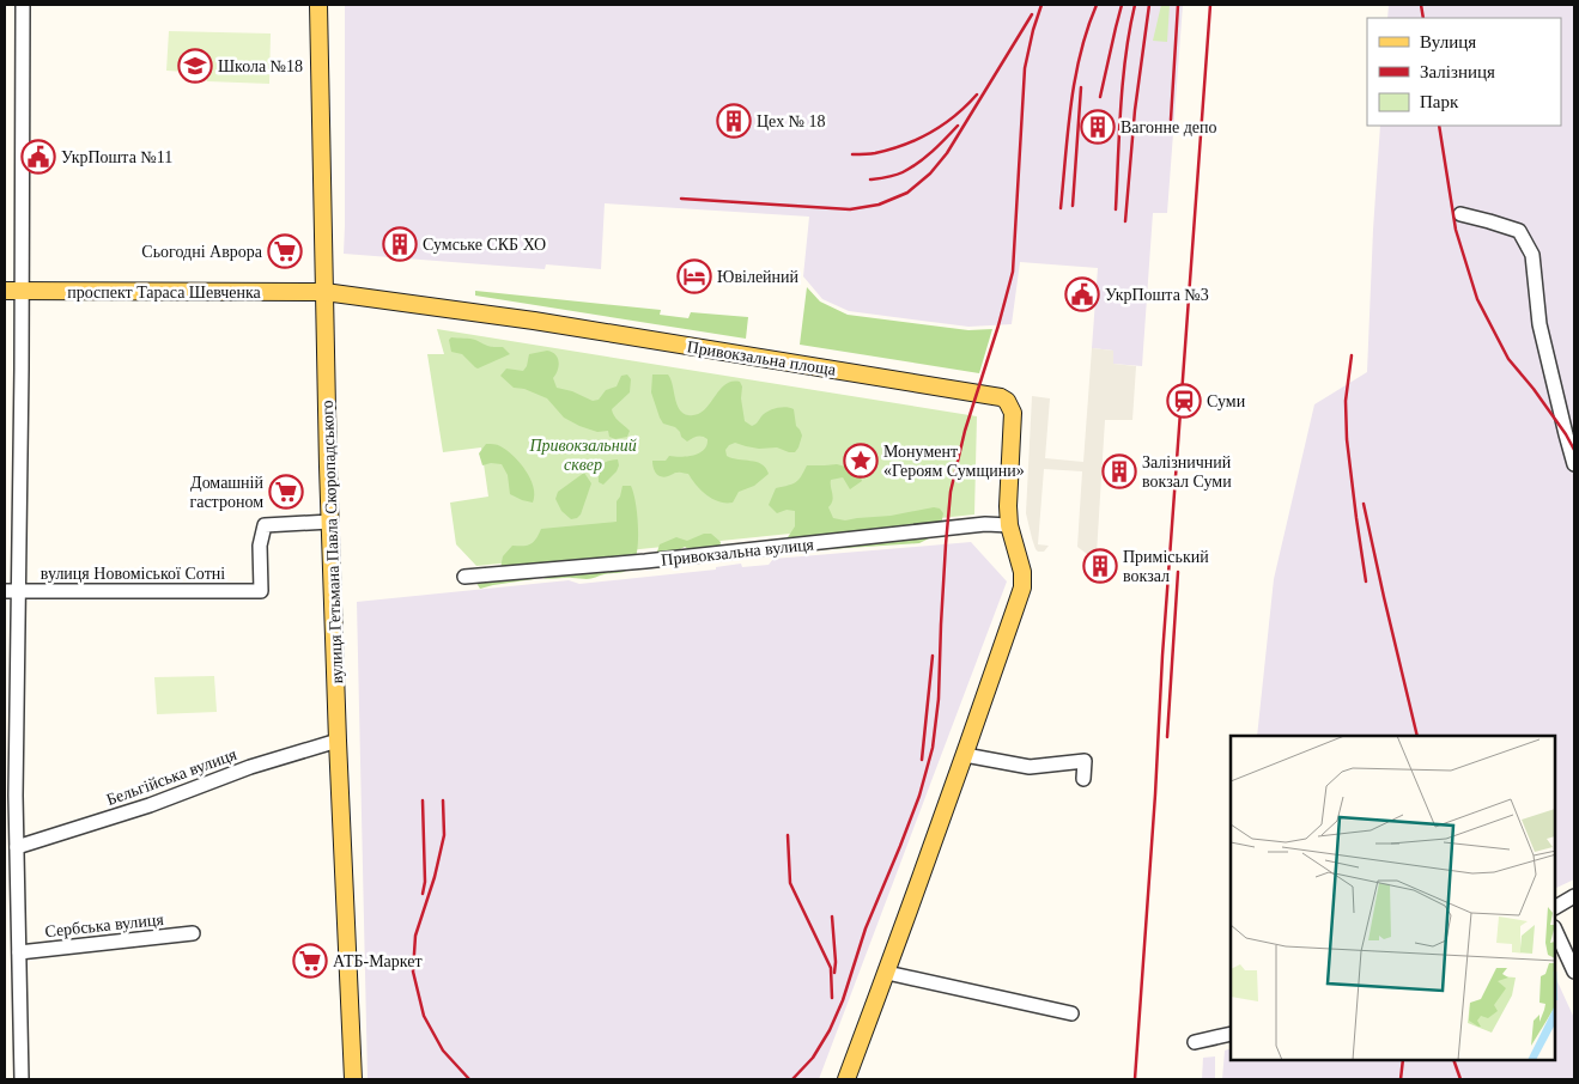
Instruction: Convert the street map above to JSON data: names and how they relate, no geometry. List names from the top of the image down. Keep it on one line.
{"streets":{"main road":["проспект Тараса Шевченка","Привокзальна площа","вулиця Гетьмана Павла Скоропадського"],"street":["Привокзальна вулиця","вулиця Новоміської Сотні","Бельгійська вулиця","Сербська вулиця"]},"crossings":[["проспект Тараса Шевченка","Привокзальна площа"],["проспект Тараса Шевченка","вулиця Гетьмана Павла Скоропадського"],["Привокзальна площа","вулиця Гетьмана Павла Скоропадського"],["Привокзальна площа","Привокзальна вулиця"],["вулиця Гетьмана Павла Скоропадського","вулиця Новоміської Сотні"],["вулиця Гетьмана Павла Скоропадського","Бельгійська вулиця"]],"parks":["Привокзальний сквер"],"places":{"school or university":["Школа №18"],"building":["Цех № 18","Вагонне депо","Сумське СКБ ХО","Залізничний вокзал Суми","Приміський вокзал"],"public building":["УкрПошта №11","УкрПошта №3"],"supermarket":["Сьогодні Аврора","Домашній гастроном","АТБ-Маркет"],"hotel":["Ювілейний"],"station":["Суми"],"place":["Монумент «Героям Сумщини»"]},"legend":["Вулиця","Залізниця","Парк"]}
